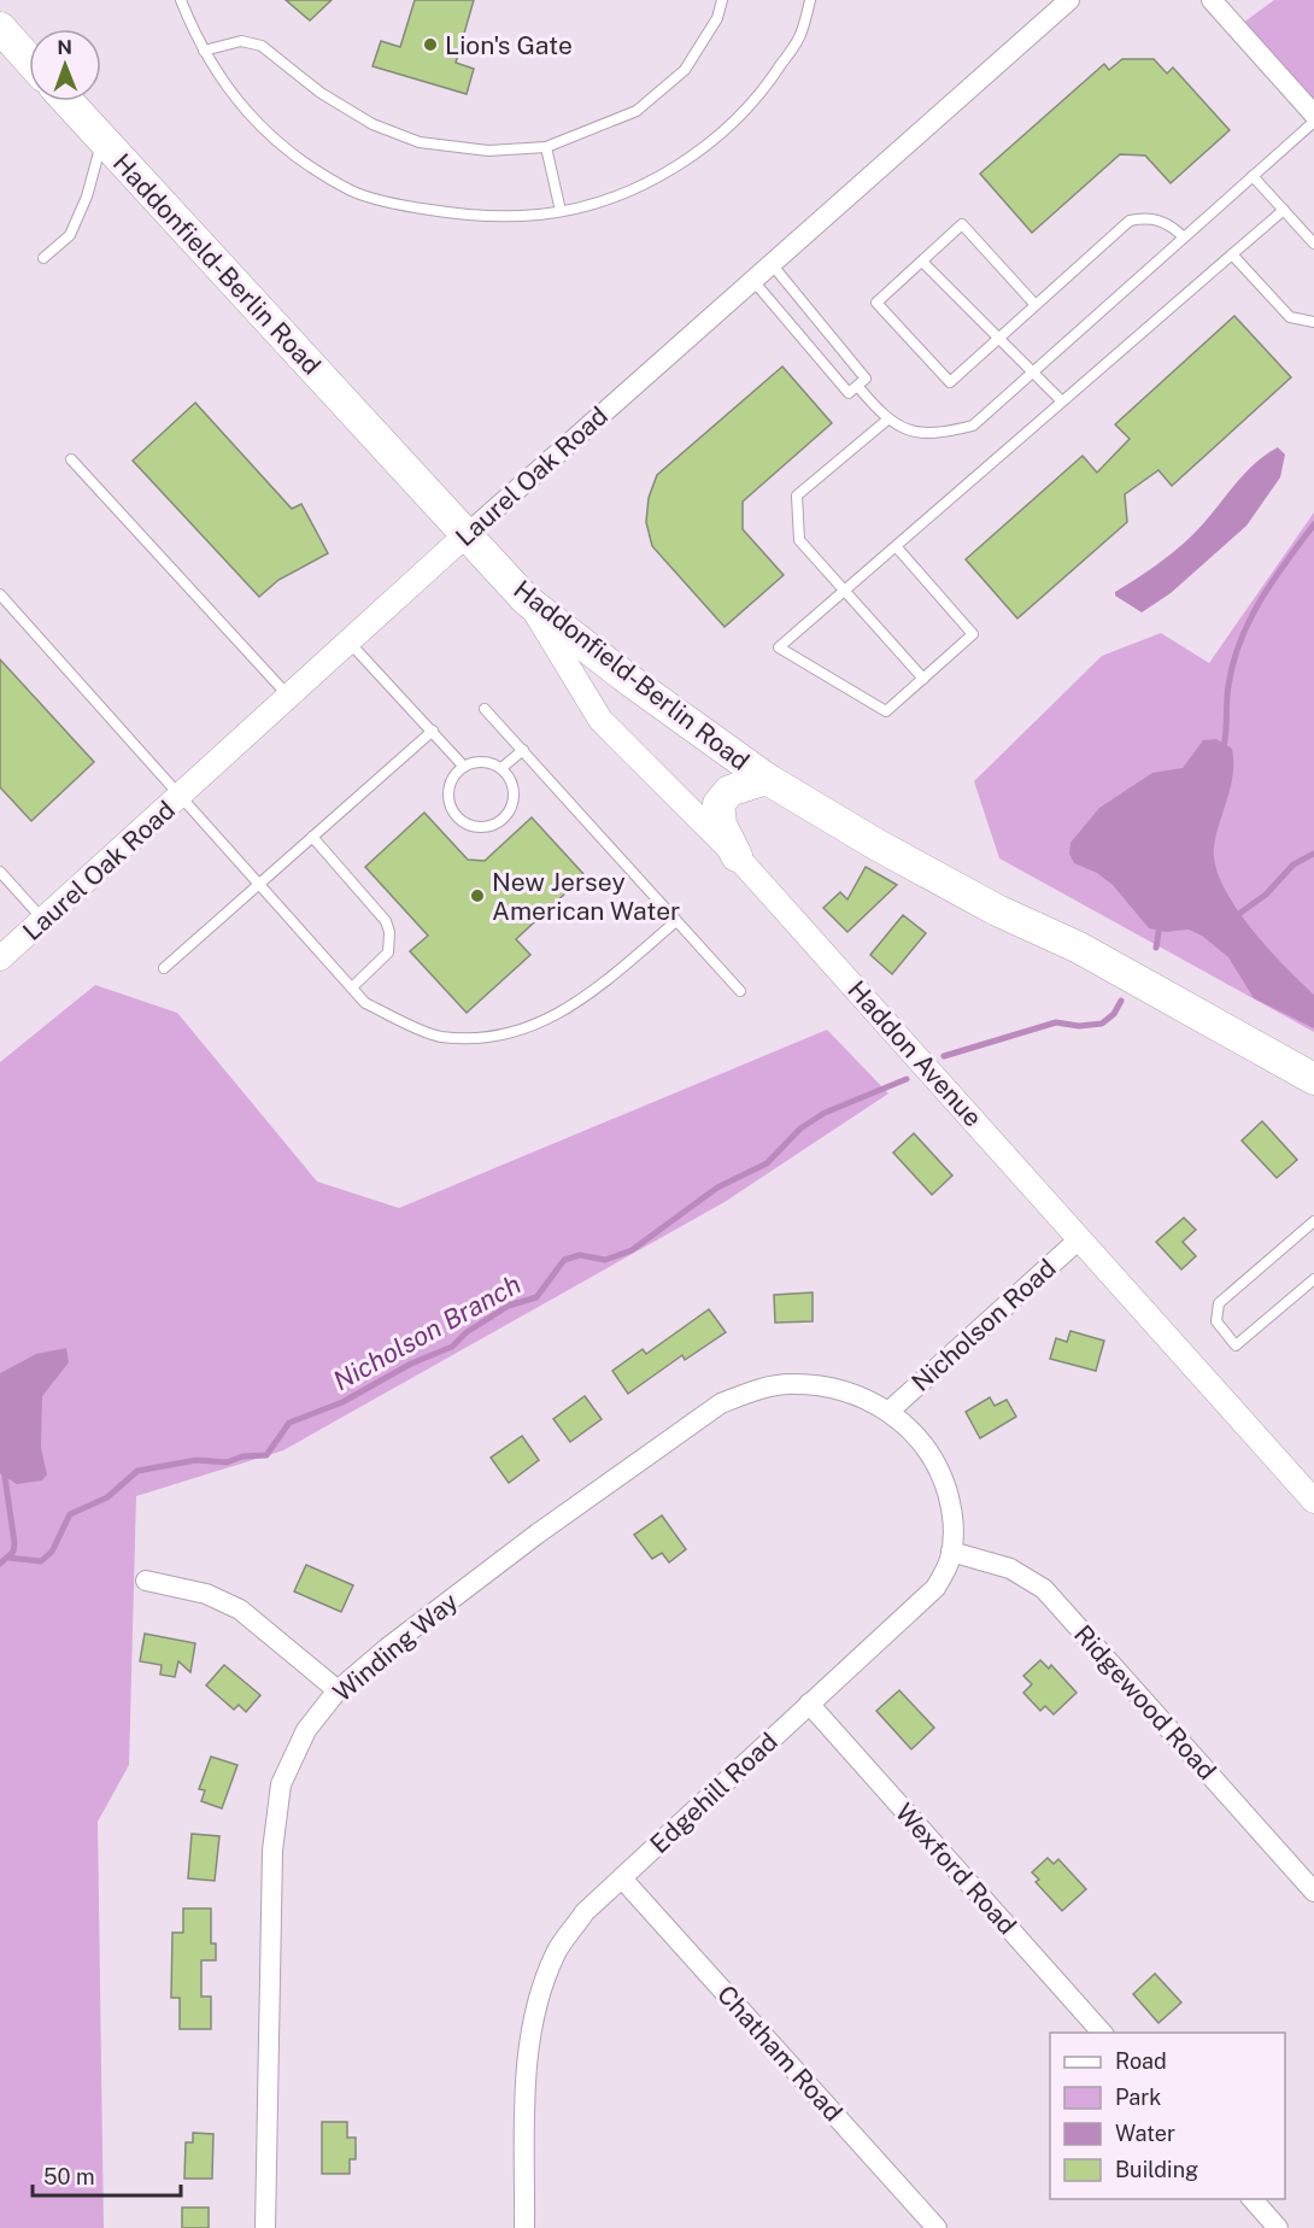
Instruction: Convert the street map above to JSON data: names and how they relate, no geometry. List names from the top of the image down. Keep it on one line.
{"streets":{"main road":["Haddonfield-Berlin Road"],"street":["Laurel Oak Road","Haddon Avenue","Nicholson Road","Winding Way","Ridgewood Road","Edgehill Road","Wexford Road","Chatham Road"]},"crossings":[["Haddonfield-Berlin Road","Laurel Oak Road"],["Haddonfield-Berlin Road","Haddon Avenue"],["Haddon Avenue","Nicholson Road"],["Nicholson Road","Winding Way"],["Nicholson Road","Edgehill Road"],["Winding Way","Edgehill Road"],["Ridgewood Road","Edgehill Road"],["Edgehill Road","Wexford Road"],["Edgehill Road","Chatham Road"]],"water":["Nicholson Branch"],"places":["Lion's Gate","New Jersey American Water"],"legend":["Road","Park","Water","Building"],"scale_bar":"50 m","north":"top"}
